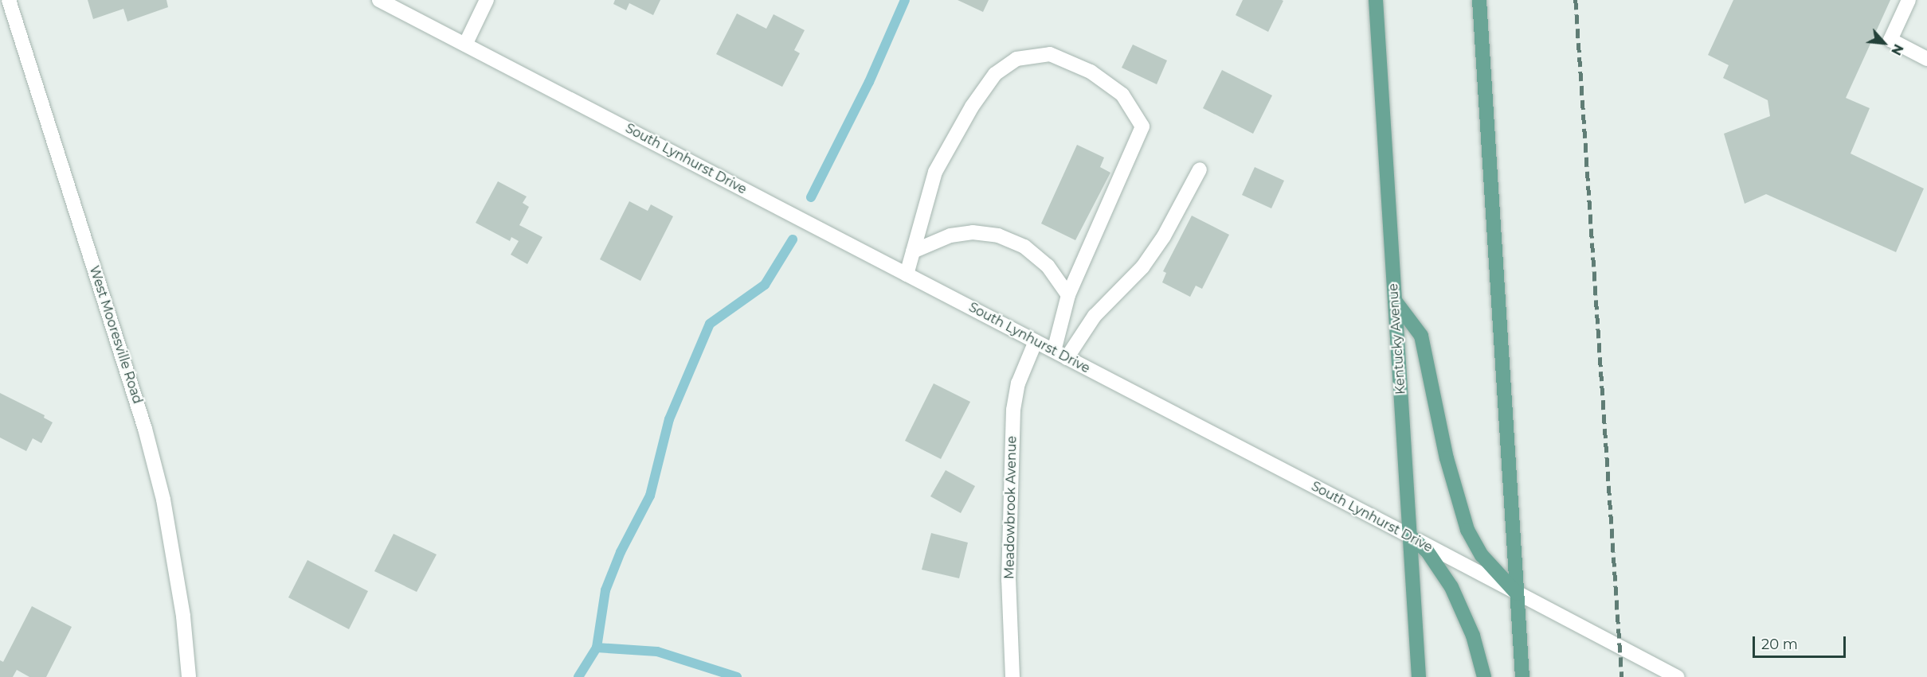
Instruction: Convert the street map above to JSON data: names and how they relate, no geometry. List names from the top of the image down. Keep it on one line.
{"streets":{"main road":["Kentucky Avenue"],"street":["South Lynhurst Drive","West Mooresville Road","Meadowbrook Avenue"]},"crossings":[["South Lynhurst Drive","Kentucky Avenue"],["South Lynhurst Drive","Meadowbrook Avenue"]],"scale_bar":"20 m","north":"bottom right"}
